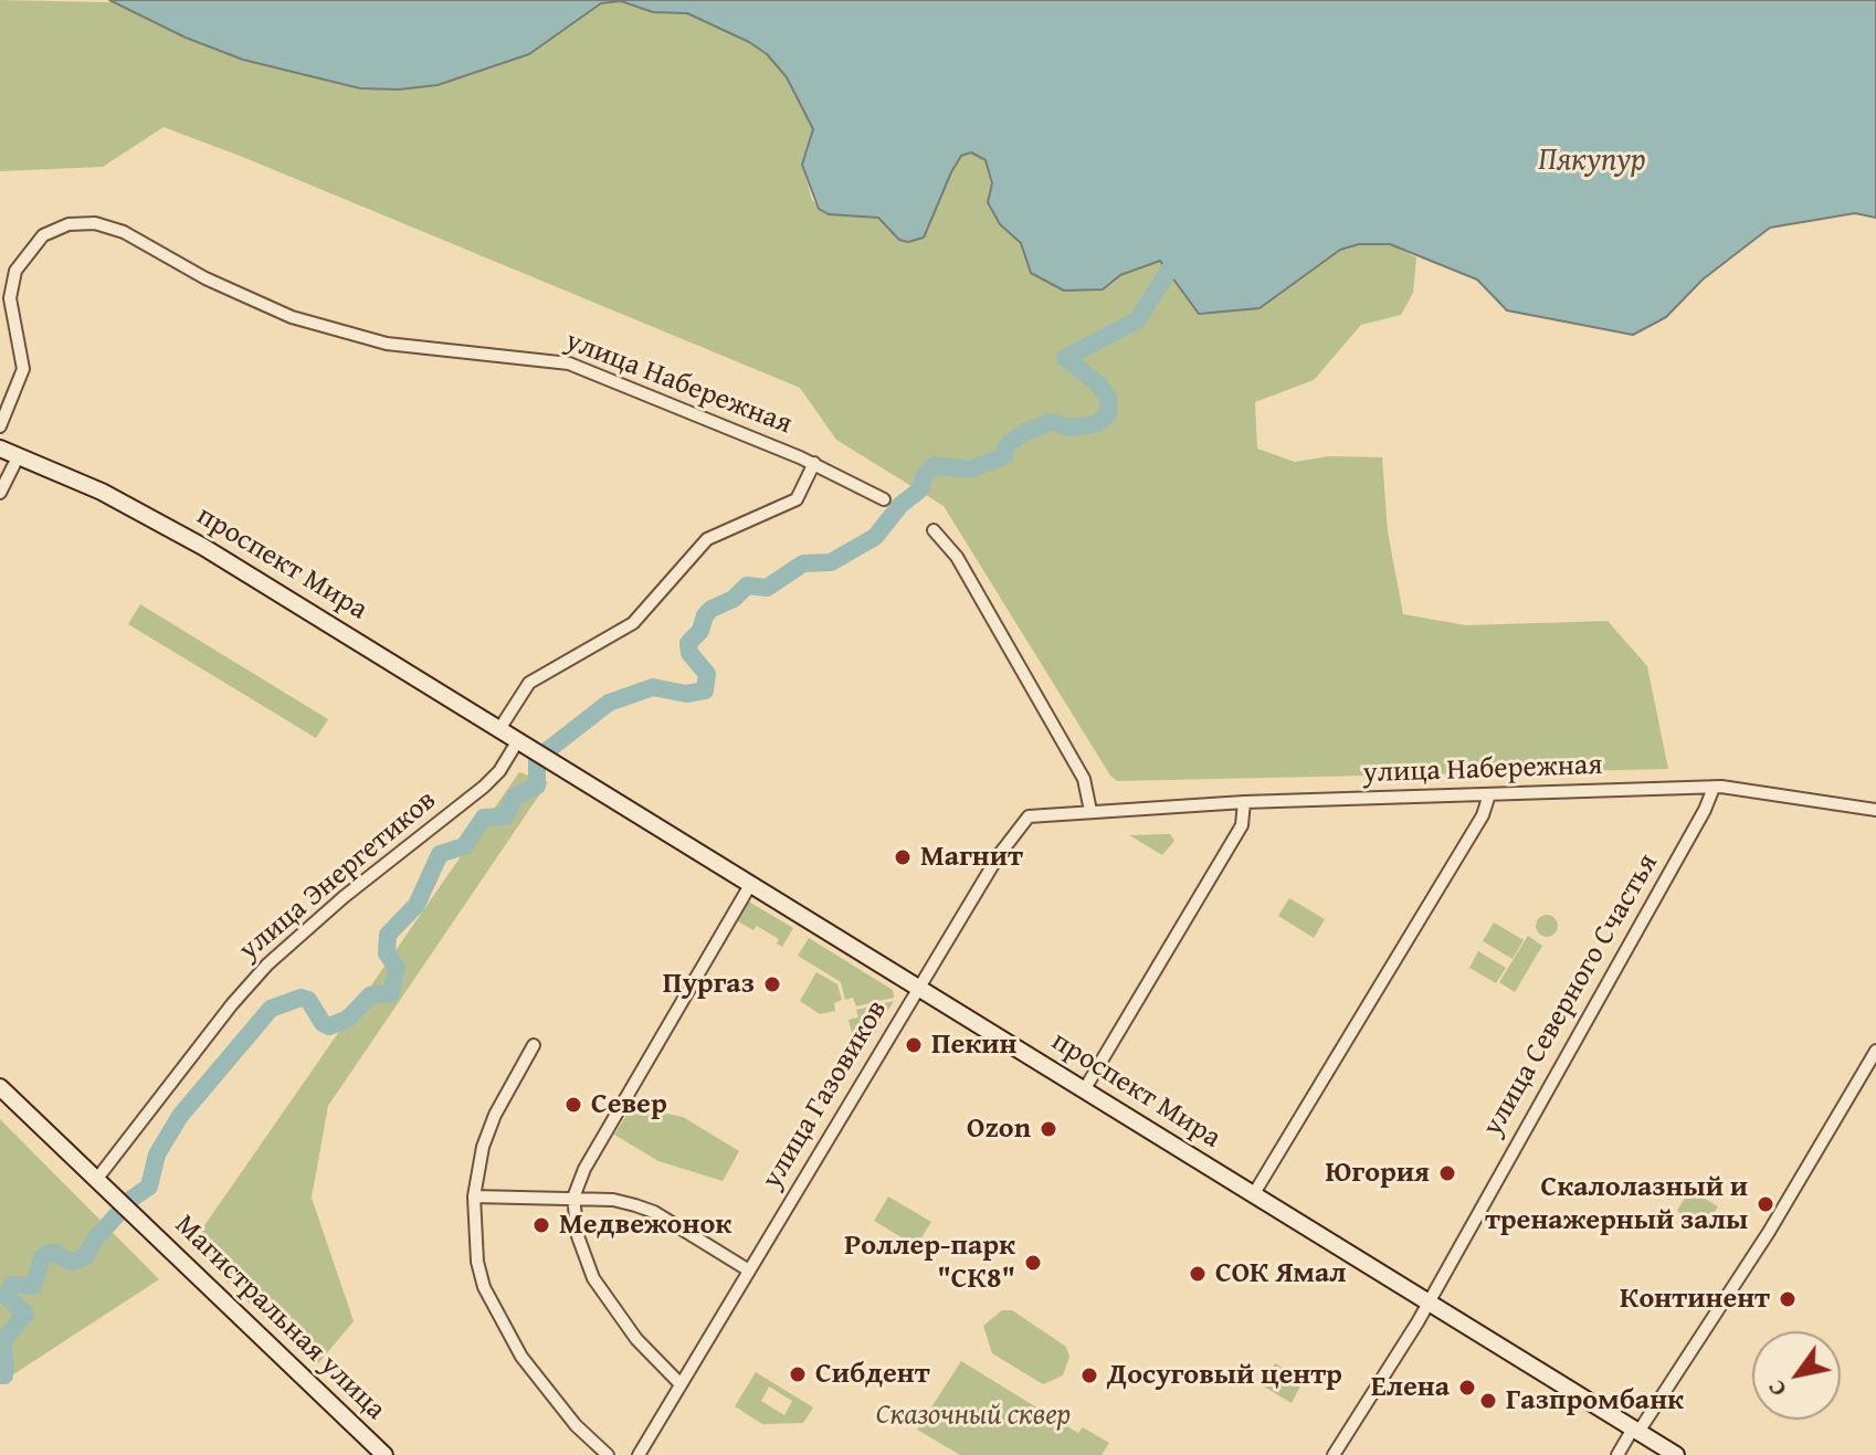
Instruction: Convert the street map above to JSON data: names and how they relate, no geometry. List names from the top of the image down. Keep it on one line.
{"streets":{"main road":["проспект Мира","Магистральная улица"],"street":["улица Набережная","улица Энергетиков","улица Северного Счастья","улица Газовиков"]},"crossings":[["улица Набережная","проспект Мира"],["улица Набережная","улица Северного Счастья"],["улица Набережная","улица Газовиков"],["проспект Мира","улица Энергетиков"],["проспект Мира","улица Северного Счастья"],["проспект Мира","улица Газовиков"],["улица Энергетиков","Магистральная улица"]],"water":["Пякупур"],"parks":["Сказочный сквер"],"places":["Магнит","Пургаз","Пекин","Север","Ozon","Югория","Скалолазный и тренажерный залы","Медвежонок","Роллер-парк \"СК8\"","СОК Ямал","Континент","Сибдент","Досуговый центр","Елена","Газпромбанк"],"north":"bottom left"}
